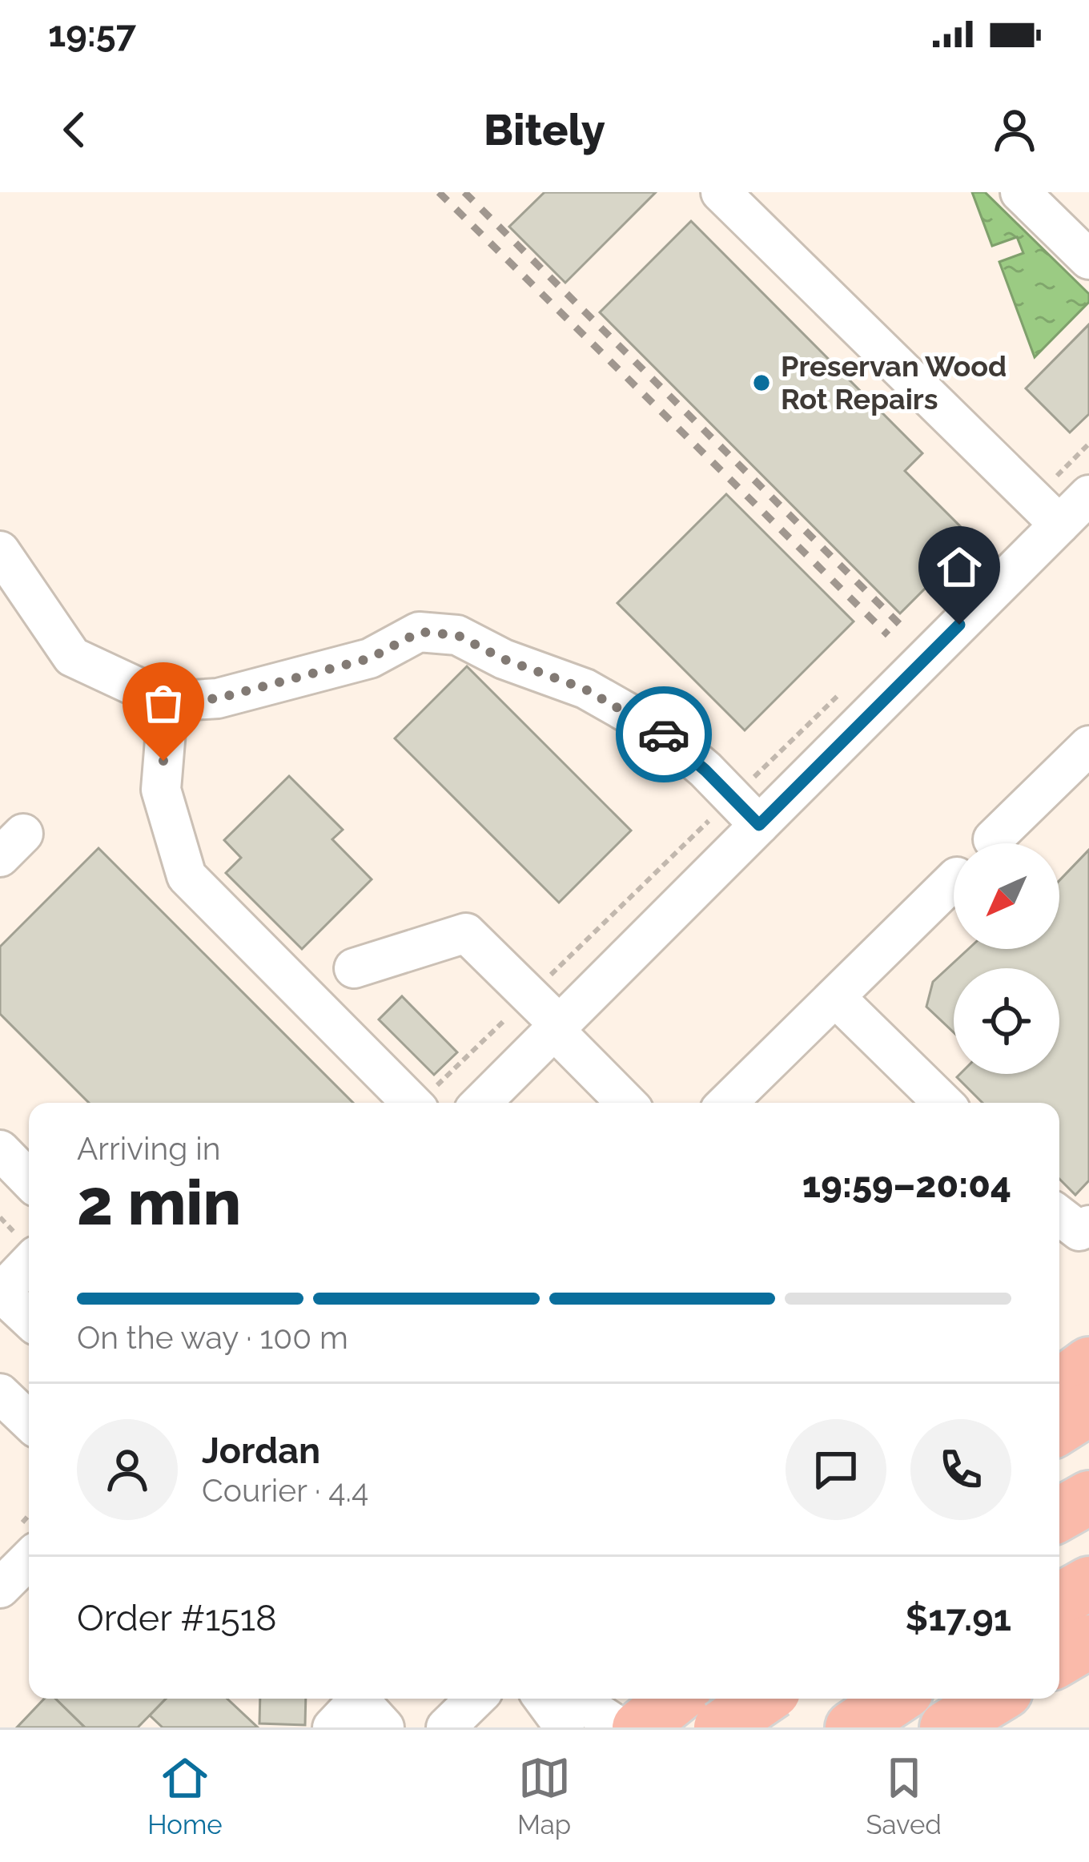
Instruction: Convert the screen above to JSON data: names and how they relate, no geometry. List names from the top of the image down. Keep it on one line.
{"places":["Preservan Wood Rot Repairs"],"north":"bottom left","page":{"status":"19:57","header":"Bitely","heading":["2 min","Arriving in","19:59–20:04"],"panel":["Jordan","Courier · 4.4","Order #1518","$17.91"],"bar":"On the way · 100 m","tabs":["Home","Map","Saved"]}}
